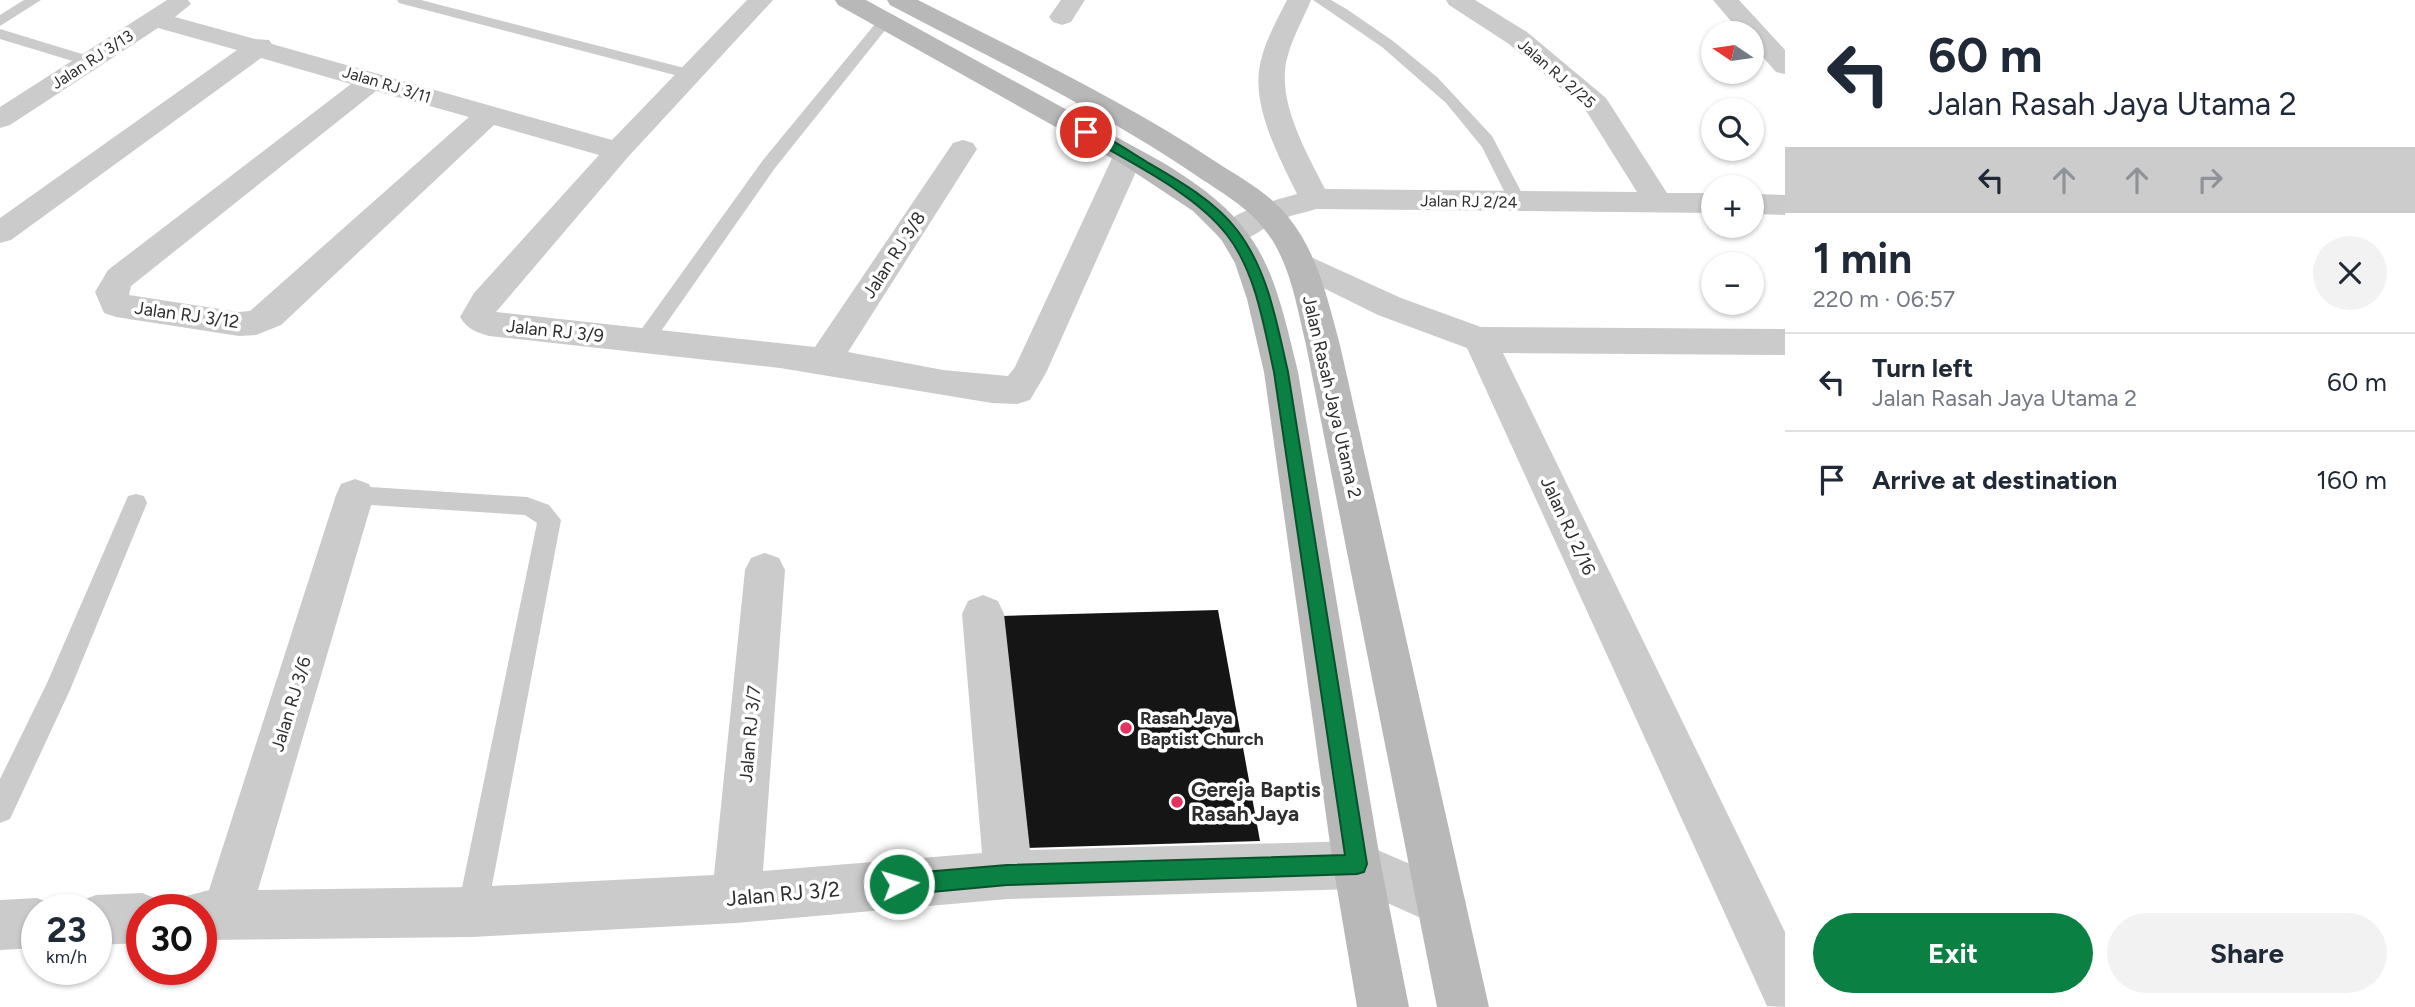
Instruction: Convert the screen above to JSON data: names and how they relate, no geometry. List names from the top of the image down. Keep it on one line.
{"streets":{"street":["Jalan RJ 3/13","Jalan RJ 2/25","Jalan RJ 3/11","Jalan RJ 2/24","Jalan RJ 3/8","Jalan RJ 3/12","Jalan RJ 3/9","Jalan Rasah Jaya Utama 2","Jalan RJ 2/16","Jalan RJ 3/6","Jalan RJ 3/7","Jalan RJ 3/2"]},"crossings":[["Jalan RJ 3/13","Jalan RJ 3/11"],["Jalan RJ 2/25","Jalan RJ 2/24"],["Jalan RJ 3/11","Jalan RJ 3/12"],["Jalan RJ 3/11","Jalan RJ 3/9"],["Jalan RJ 2/24","Jalan Rasah Jaya Utama 2"],["Jalan RJ 3/8","Jalan RJ 3/9"],["Jalan RJ 3/9","Jalan Rasah Jaya Utama 2"],["Jalan Rasah Jaya Utama 2","Jalan RJ 3/2"],["Jalan RJ 3/7","Jalan RJ 3/2"]],"places":["Rasah Jaya Baptist Church","Gereja Baptis Rasah Jaya"],"north":"left","page":{"turn":["60 m","Jalan Rasah Jaya Utama 2"],"map_buttons":["+","−"],"heading":["1 min","220 m · 06:57"],"list":[{"name":"Turn left","note":"Jalan Rasah Jaya Utama 2","value":"60 m"},{"name":"Arrive at destination","value":"160 m"}],"speed":"23 km/h","limit":"30","buttons":["Exit","Share"]}}
